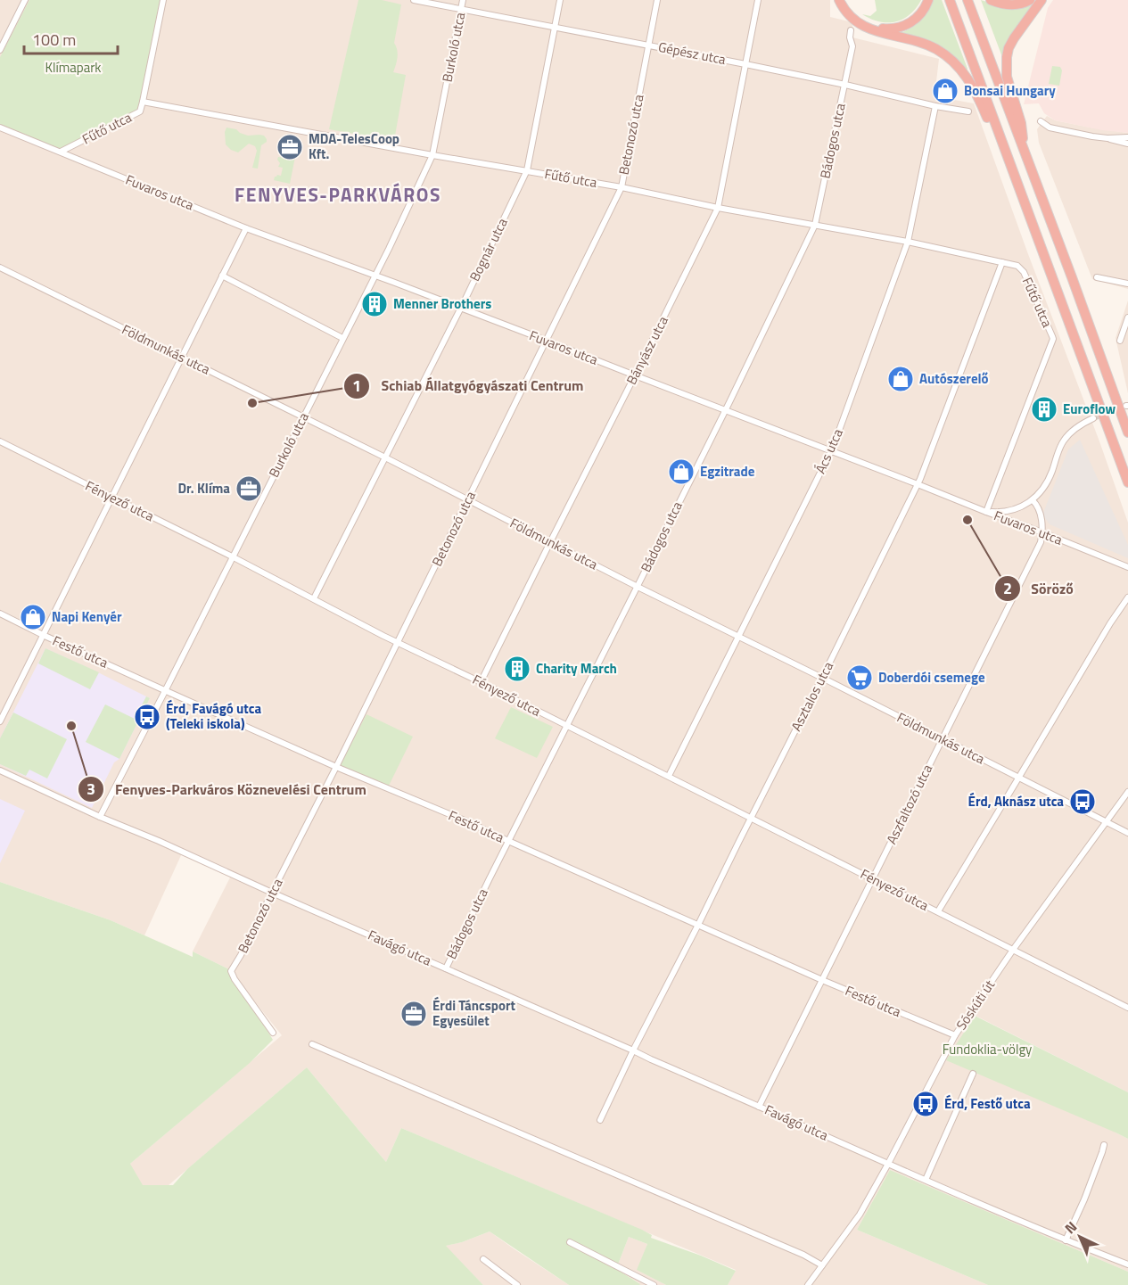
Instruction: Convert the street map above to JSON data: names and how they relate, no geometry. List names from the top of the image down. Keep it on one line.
{"streets":{"street":["Burkoló utca","Gépész utca","Fűtő utca","Betonozó utca","Bádogos utca","Fuvaros utca","Bognár utca","Földmunkás utca","Bányász utca","Ács utca","Fényező utca","Festő utca","Asztalos utca","Aszfaltozó utca","Favágó utca","Sóskúti út"]},"crossings":[["Burkoló utca","Gépész utca"],["Burkoló utca","Fűtő utca"],["Burkoló utca","Fuvaros utca"],["Burkoló utca","Földmunkás utca"],["Burkoló utca","Fényező utca"],["Burkoló utca","Festő utca"],["Burkoló utca","Favágó utca"],["Gépész utca","Betonozó utca"],["Gépész utca","Bádogos utca"],["Gépész utca","Bognár utca"],["Gépész utca","Bányász utca"],["Gépész utca","Ács utca"],["Fűtő utca","Betonozó utca"],["Fűtő utca","Bádogos utca"],["Fűtő utca","Fuvaros utca"],["Fűtő utca","Bognár utca"],["Fűtő utca","Bányász utca"],["Fűtő utca","Ács utca"],["Fűtő utca","Asztalos utca"],["Betonozó utca","Fuvaros utca"],["Betonozó utca","Földmunkás utca"],["Betonozó utca","Fényező utca"],["Betonozó utca","Festő utca"],["Betonozó utca","Favágó utca"],["Bádogos utca","Fuvaros utca"],["Bádogos utca","Földmunkás utca"],["Bádogos utca","Fényező utca"],["Bádogos utca","Festő utca"],["Bádogos utca","Favágó utca"],["Fuvaros utca","Bognár utca"],["Fuvaros utca","Bányász utca"],["Fuvaros utca","Ács utca"],["Fuvaros utca","Asztalos utca"],["Fuvaros utca","Aszfaltozó utca"],["Bognár utca","Földmunkás utca"],["Bognár utca","Fényező utca"],["Földmunkás utca","Bányász utca"],["Földmunkás utca","Ács utca"],["Földmunkás utca","Asztalos utca"],["Földmunkás utca","Aszfaltozó utca"],["Földmunkás utca","Sóskúti út"],["Bányász utca","Fényező utca"],["Ács utca","Fényező utca"],["Fényező utca","Asztalos utca"],["Fényező utca","Aszfaltozó utca"],["Fényező utca","Sóskúti út"],["Festő utca","Asztalos utca"],["Festő utca","Aszfaltozó utca"],["Festő utca","Sóskúti út"],["Asztalos utca","Favágó utca"],["Aszfaltozó utca","Favágó utca"],["Favágó utca","Sóskúti út"]],"districts":["FENYVES-PARKVÁROS"],"parks":["Klímapark","Fundoklia-völgy"],"places":{"shop":["Bonsai Hungary","Autószerelő","Egzitrade","Napi Kenyér"],"office":["MDA-TelesCoop Kft.","Dr. Klíma","Érdi Táncsport Egyesület"],"building":["Menner Brothers","Euroflow","Charity March"],"other":["Schiab Állatgyógyászati Centrum","Söröző","Fenyves-Parkváros Köznevelési Centrum"],"supermarket":["Doberdói csemege"],"bus stop":["Érd, Favágó utca (Teleki iskola)","Érd, Aknász utca","Érd, Festő utca"]},"scale_bar":"100 m","north":"top left"}
